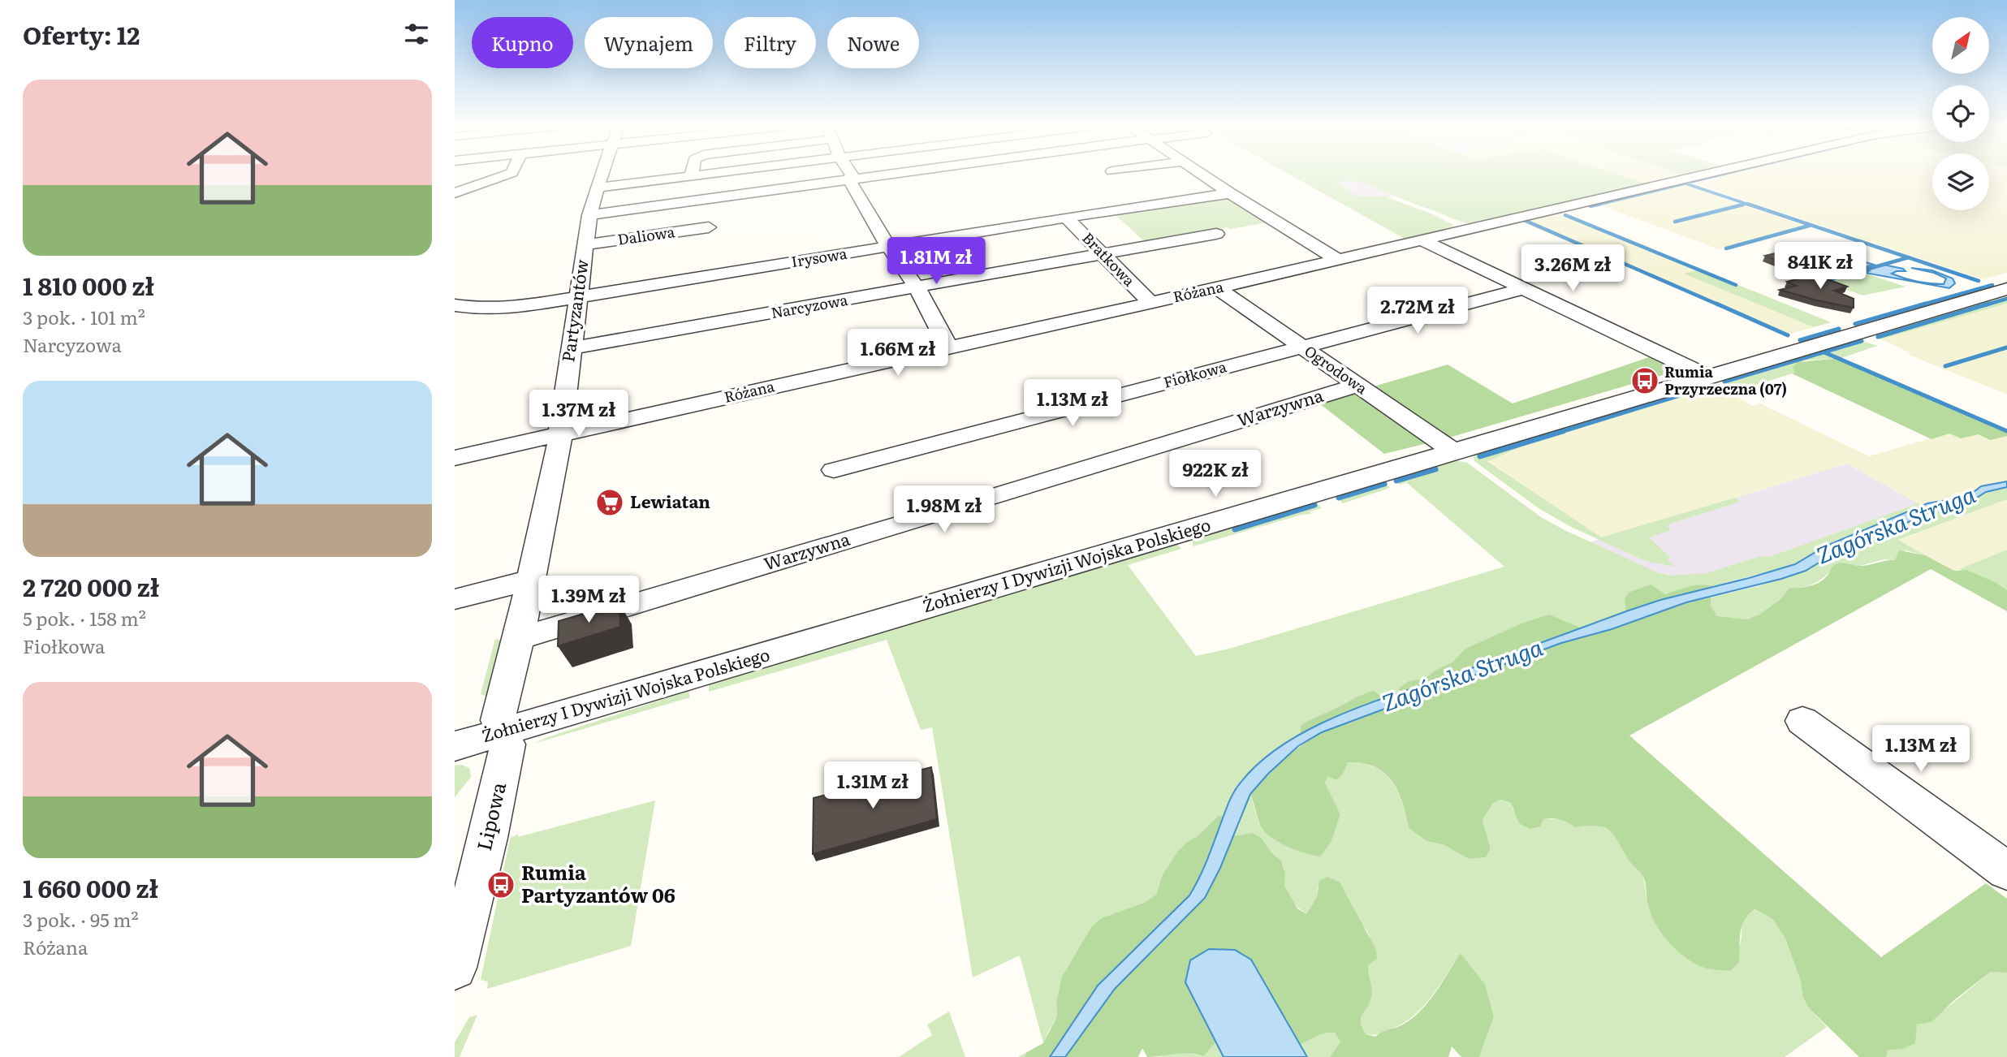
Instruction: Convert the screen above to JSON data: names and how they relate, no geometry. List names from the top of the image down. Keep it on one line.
{"streets":{"street":["Daliowa","Irysowa","Bratkowa","Różana","Narcyzowa","Partyzantów","Ogrodowa","Fiołkowa","Warzywna","Żołnierzy I Dywizji Wojska Polskiego","Lipowa"]},"crossings":[["Daliowa","Partyzantów"],["Irysowa","Bratkowa"],["Irysowa","Partyzantów"],["Bratkowa","Różana"],["Bratkowa","Narcyzowa"],["Różana","Partyzantów"],["Różana","Ogrodowa"],["Narcyzowa","Partyzantów"],["Partyzantów","Warzywna"],["Partyzantów","Żołnierzy I Dywizji Wojska Polskiego"],["Partyzantów","Lipowa"],["Ogrodowa","Fiołkowa"],["Ogrodowa","Warzywna"],["Ogrodowa","Żołnierzy I Dywizji Wojska Polskiego"],["Żołnierzy I Dywizji Wojska Polskiego","Lipowa"]],"water":["Zagórska Struga"],"places":{"bus stop":["Rumia Przyrzeczna (07)","Rumia Partyzantów 06"],"supermarket":["Lewiatan"]},"north":"top right","page":{"heading":"Oferty: 12","chip":["Kupno","Wynajem","Filtry","Nowe"],"list":[{"name":"1 810 000 zł","note":"3 pok. · 101 m² · Narcyzowa"},{"name":"2 720 000 zł","note":"5 pok. · 158 m² · Fiołkowa"},{"name":"1 660 000 zł","note":"3 pok. · 95 m² · Różana"}],"price":["1.81M zł","841K zł","3.26M zł","2.72M zł","1.66M zł","1.13M zł","1.37M zł","922K zł","1.98M zł","1.39M zł","1.13M zł","1.31M zł"]}}
